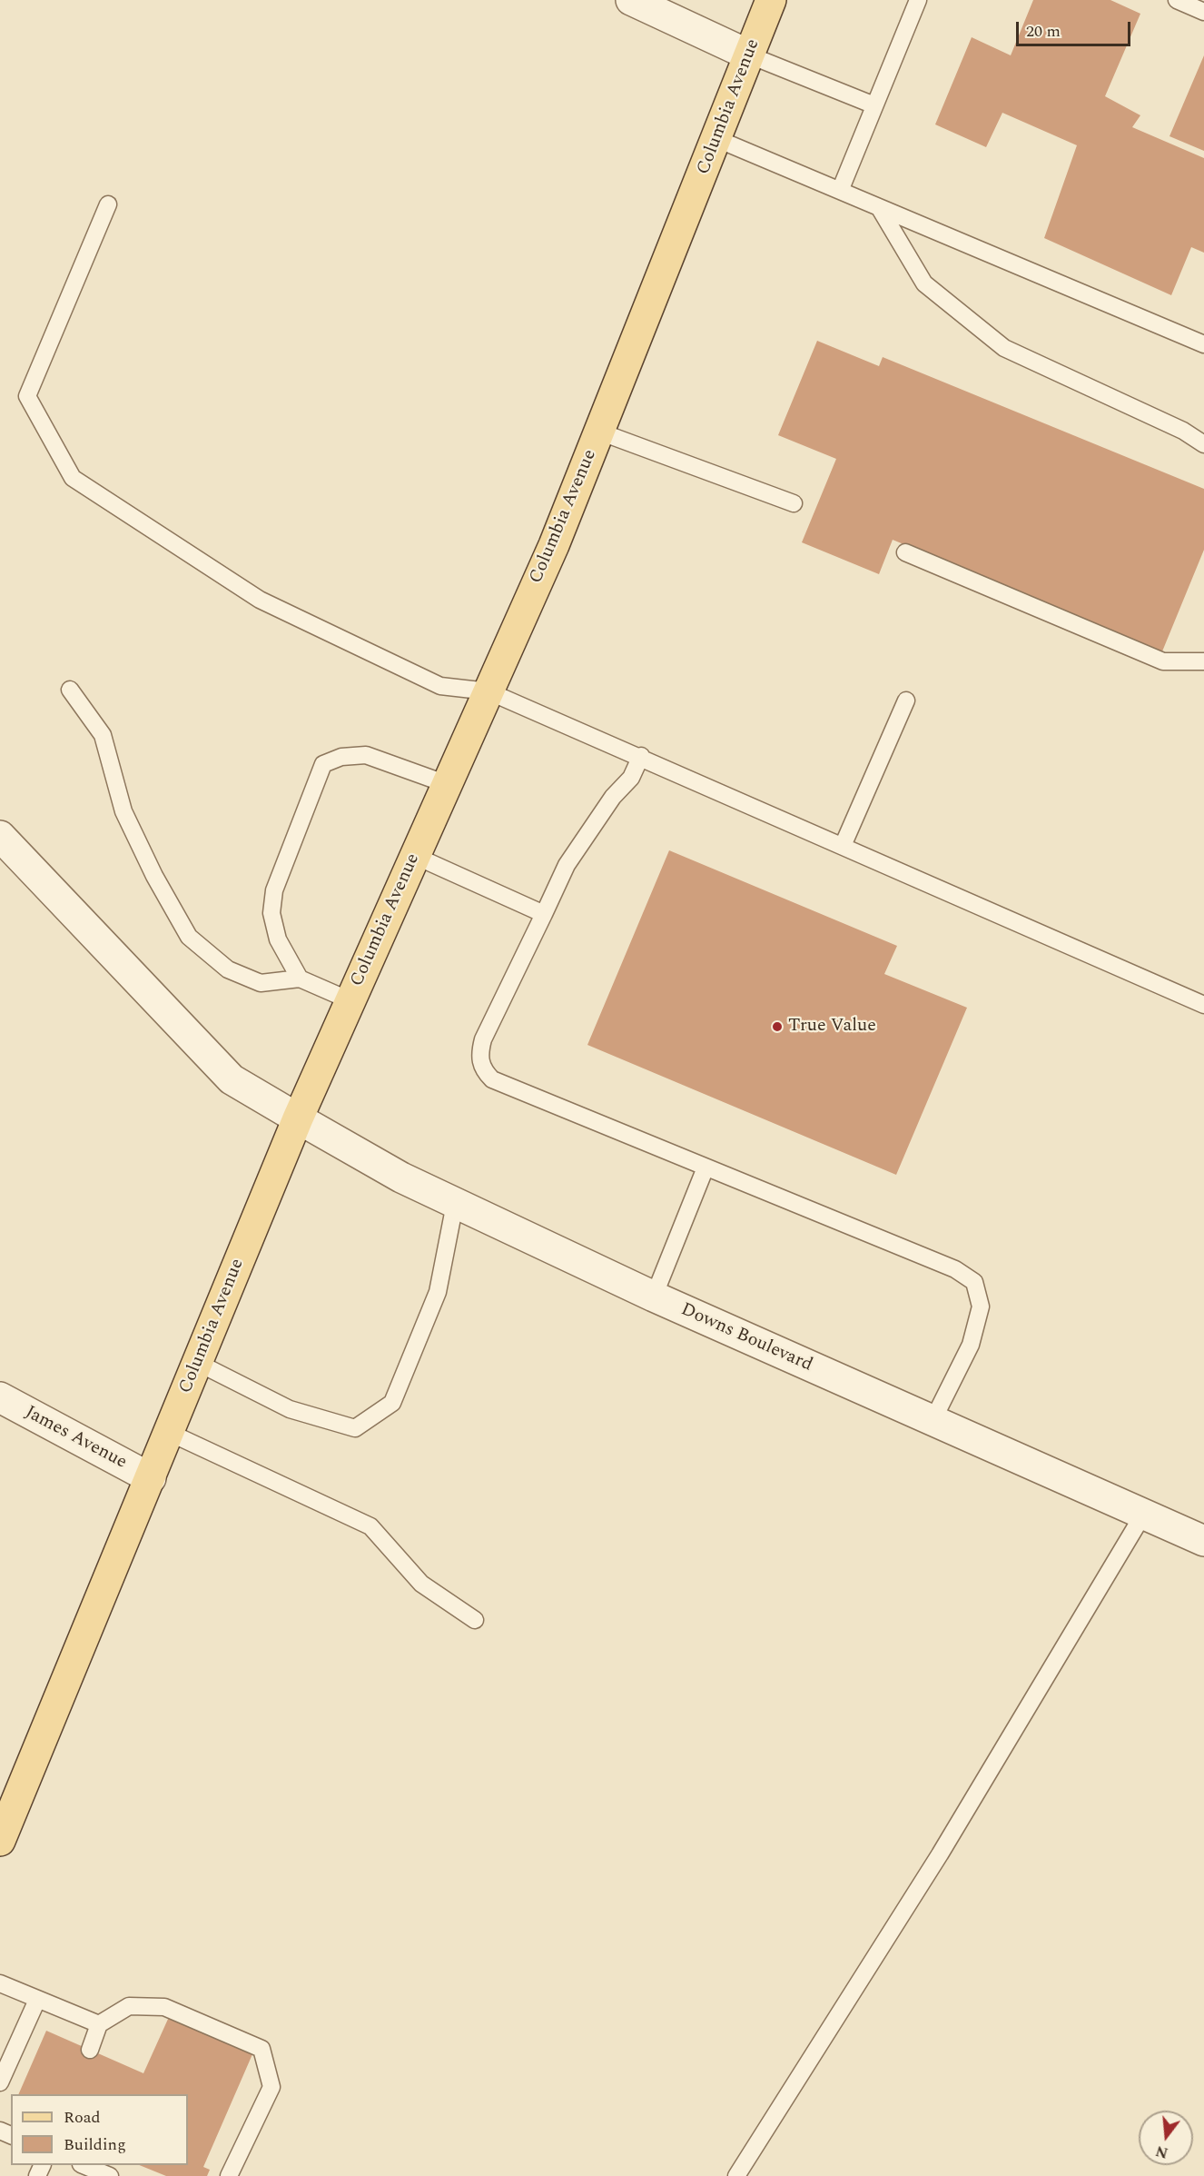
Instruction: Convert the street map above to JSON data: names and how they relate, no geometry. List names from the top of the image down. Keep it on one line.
{"streets":{"main road":["Columbia Avenue"],"street":["Downs Boulevard","James Avenue"]},"crossings":[["Columbia Avenue","Downs Boulevard"],["Columbia Avenue","James Avenue"]],"places":["True Value"],"legend":["Road","Building"],"scale_bar":"20 m","north":"bottom"}
